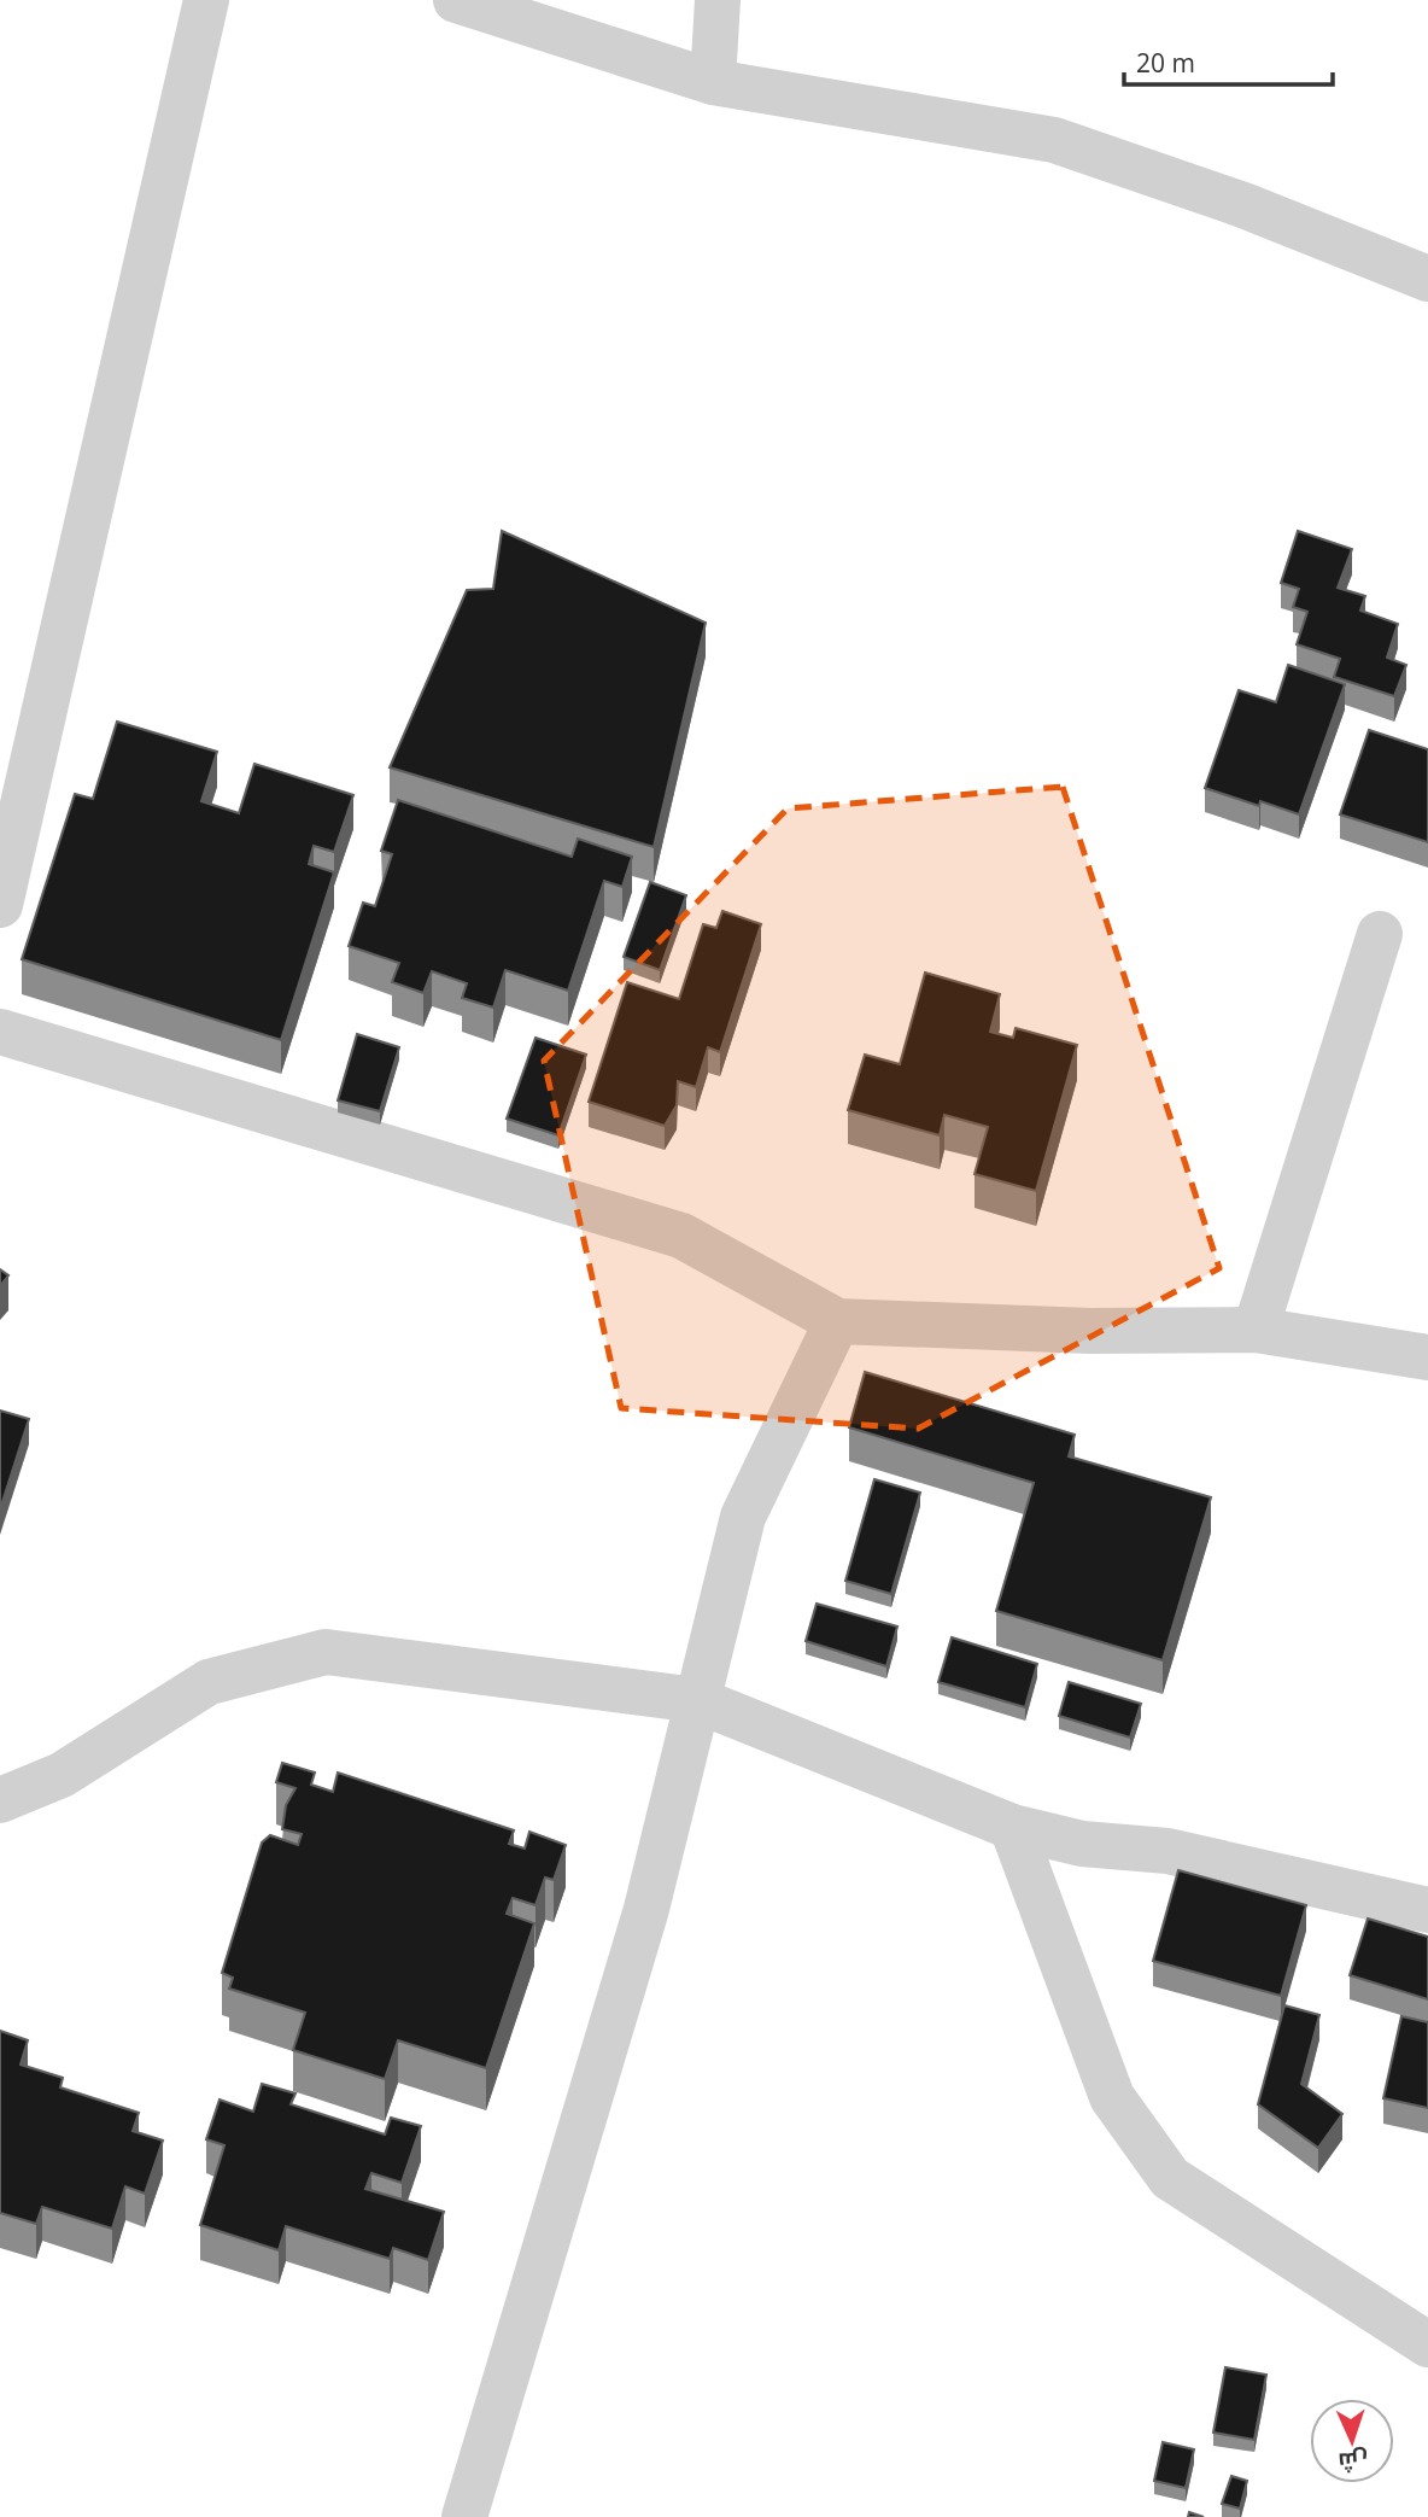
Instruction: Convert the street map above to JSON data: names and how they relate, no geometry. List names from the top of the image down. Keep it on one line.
{"scale_bar":"20 m","north":"bottom"}
